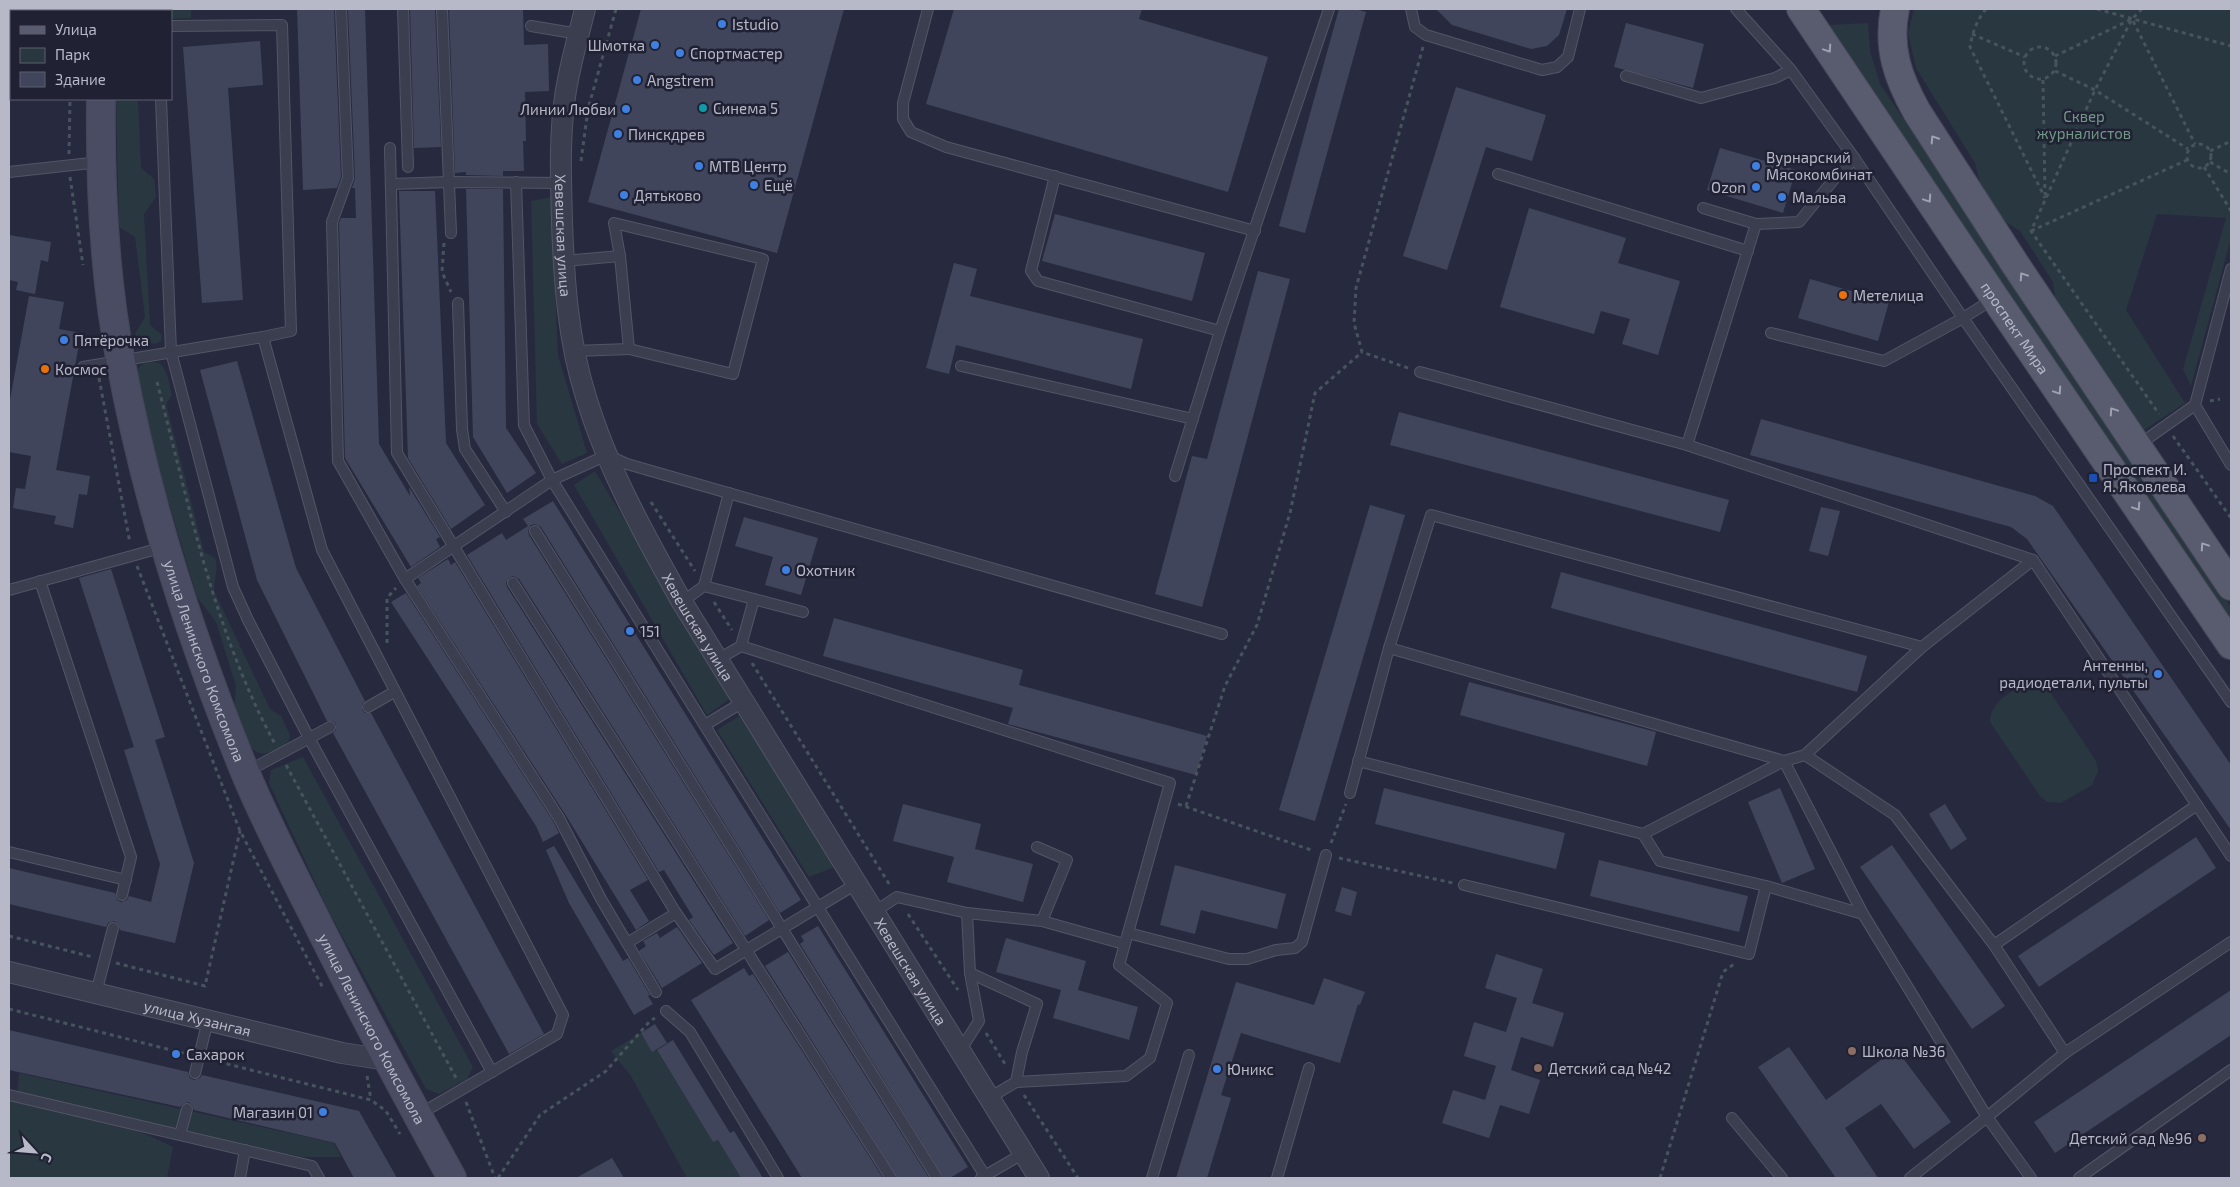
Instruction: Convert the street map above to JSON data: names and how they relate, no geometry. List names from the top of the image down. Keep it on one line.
{"streets":{"main road":["проспект Мира","улица Ленинского Комсомола"],"street":["Хевешская улица","улица Хузангая"]},"crossings":[["улица Ленинского Комсомола","улица Хузангая"]],"parks":["Сквер журналистов"],"places":{"other":["Istudio","Шмотка","Спортмастер","Angstrem","Синема 5","Линии Любви","Пинскдрев","МТВ Центр","Вурнарский Мясокомбинат","Ещё","Ozon","Дятьково","Мальва","Метелица","Пятёрочка","Космос","Охотник","151","Антенны, радиодетали, пульты","Школа №36","Сахарок","Детский сад №42","Юникс","Магазин 01","Детский сад №96"],"transit":["Проспект И. Я. Яковлева"]},"legend":["Улица","Парк","Здание"],"north":"bottom right"}
